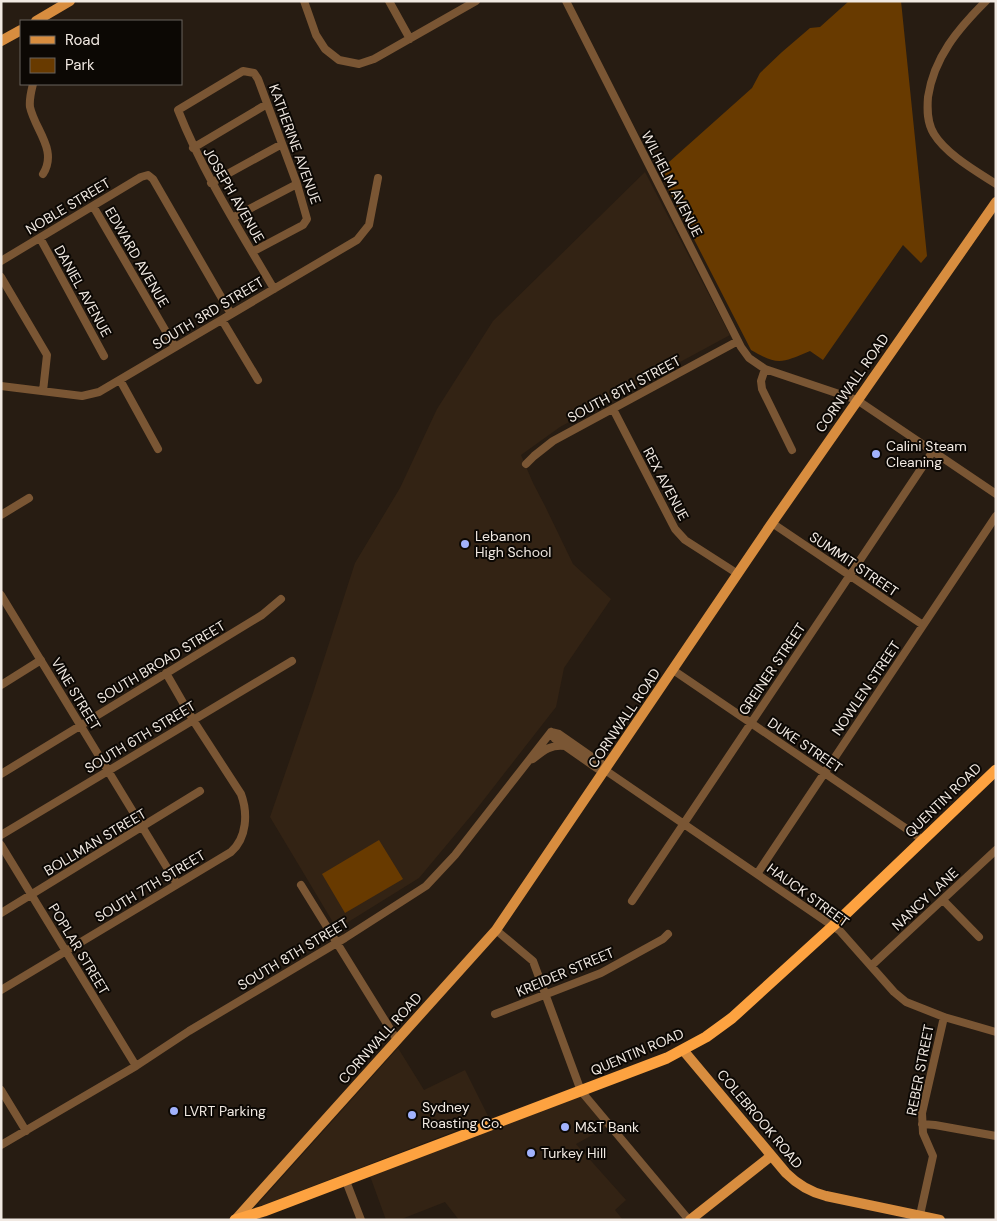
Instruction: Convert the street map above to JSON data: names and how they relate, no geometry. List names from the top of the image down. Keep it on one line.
{"streets":{"highway":["QUENTIN ROAD"],"main road":["CORNWALL ROAD","COLEBROOK ROAD"],"street":["KATHERINE AVENUE","WILHELM AVENUE","JOSEPH AVENUE","NOBLE STREET","EDWARD AVENUE","DANIEL AVENUE","SOUTH 3RD STREET","SOUTH 8TH STREET","REX AVENUE","SUMMIT STREET","SOUTH BROAD STREET","GREINER STREET","NOWLEN STREET","VINE STREET","SOUTH 6TH STREET","DUKE STREET","BOLLMAN STREET","SOUTH 7TH STREET","HAUCK STREET","NANCY LANE","POPLAR STREET","KREIDER STREET","REBER STREET"]},"crossings":[["KATHERINE AVENUE","JOSEPH AVENUE"],["WILHELM AVENUE","CORNWALL ROAD"],["WILHELM AVENUE","SOUTH 8TH STREET"],["WILHELM AVENUE","GREINER STREET"],["JOSEPH AVENUE","SOUTH 3RD STREET"],["NOBLE STREET","EDWARD AVENUE"],["NOBLE STREET","DANIEL AVENUE"],["NOBLE STREET","SOUTH 3RD STREET"],["EDWARD AVENUE","SOUTH 3RD STREET"],["CORNWALL ROAD","REX AVENUE"],["CORNWALL ROAD","SUMMIT STREET"],["CORNWALL ROAD","DUKE STREET"],["CORNWALL ROAD","QUENTIN ROAD"],["CORNWALL ROAD","HAUCK STREET"],["SOUTH 8TH STREET","REX AVENUE"],["SOUTH 8TH STREET","HAUCK STREET"],["SOUTH 8TH STREET","POPLAR STREET"],["SUMMIT STREET","GREINER STREET"],["SUMMIT STREET","NOWLEN STREET"],["SOUTH BROAD STREET","VINE STREET"],["GREINER STREET","DUKE STREET"],["GREINER STREET","HAUCK STREET"],["NOWLEN STREET","DUKE STREET"],["NOWLEN STREET","HAUCK STREET"],["VINE STREET","SOUTH 6TH STREET"],["VINE STREET","BOLLMAN STREET"],["VINE STREET","SOUTH 7TH STREET"],["SOUTH 6TH STREET","SOUTH 7TH STREET"],["DUKE STREET","QUENTIN ROAD"],["QUENTIN ROAD","HAUCK STREET"],["QUENTIN ROAD","COLEBROOK ROAD"],["BOLLMAN STREET","POPLAR STREET"],["SOUTH 7TH STREET","POPLAR STREET"],["HAUCK STREET","NANCY LANE"],["HAUCK STREET","REBER STREET"],["REBER STREET","COLEBROOK ROAD"]],"places":["Calini Steam Cleaning","Lebanon High School","LVRT Parking","Sydney Roasting Co.","M&T Bank","Turkey Hill"],"legend":["Road","Park"]}
